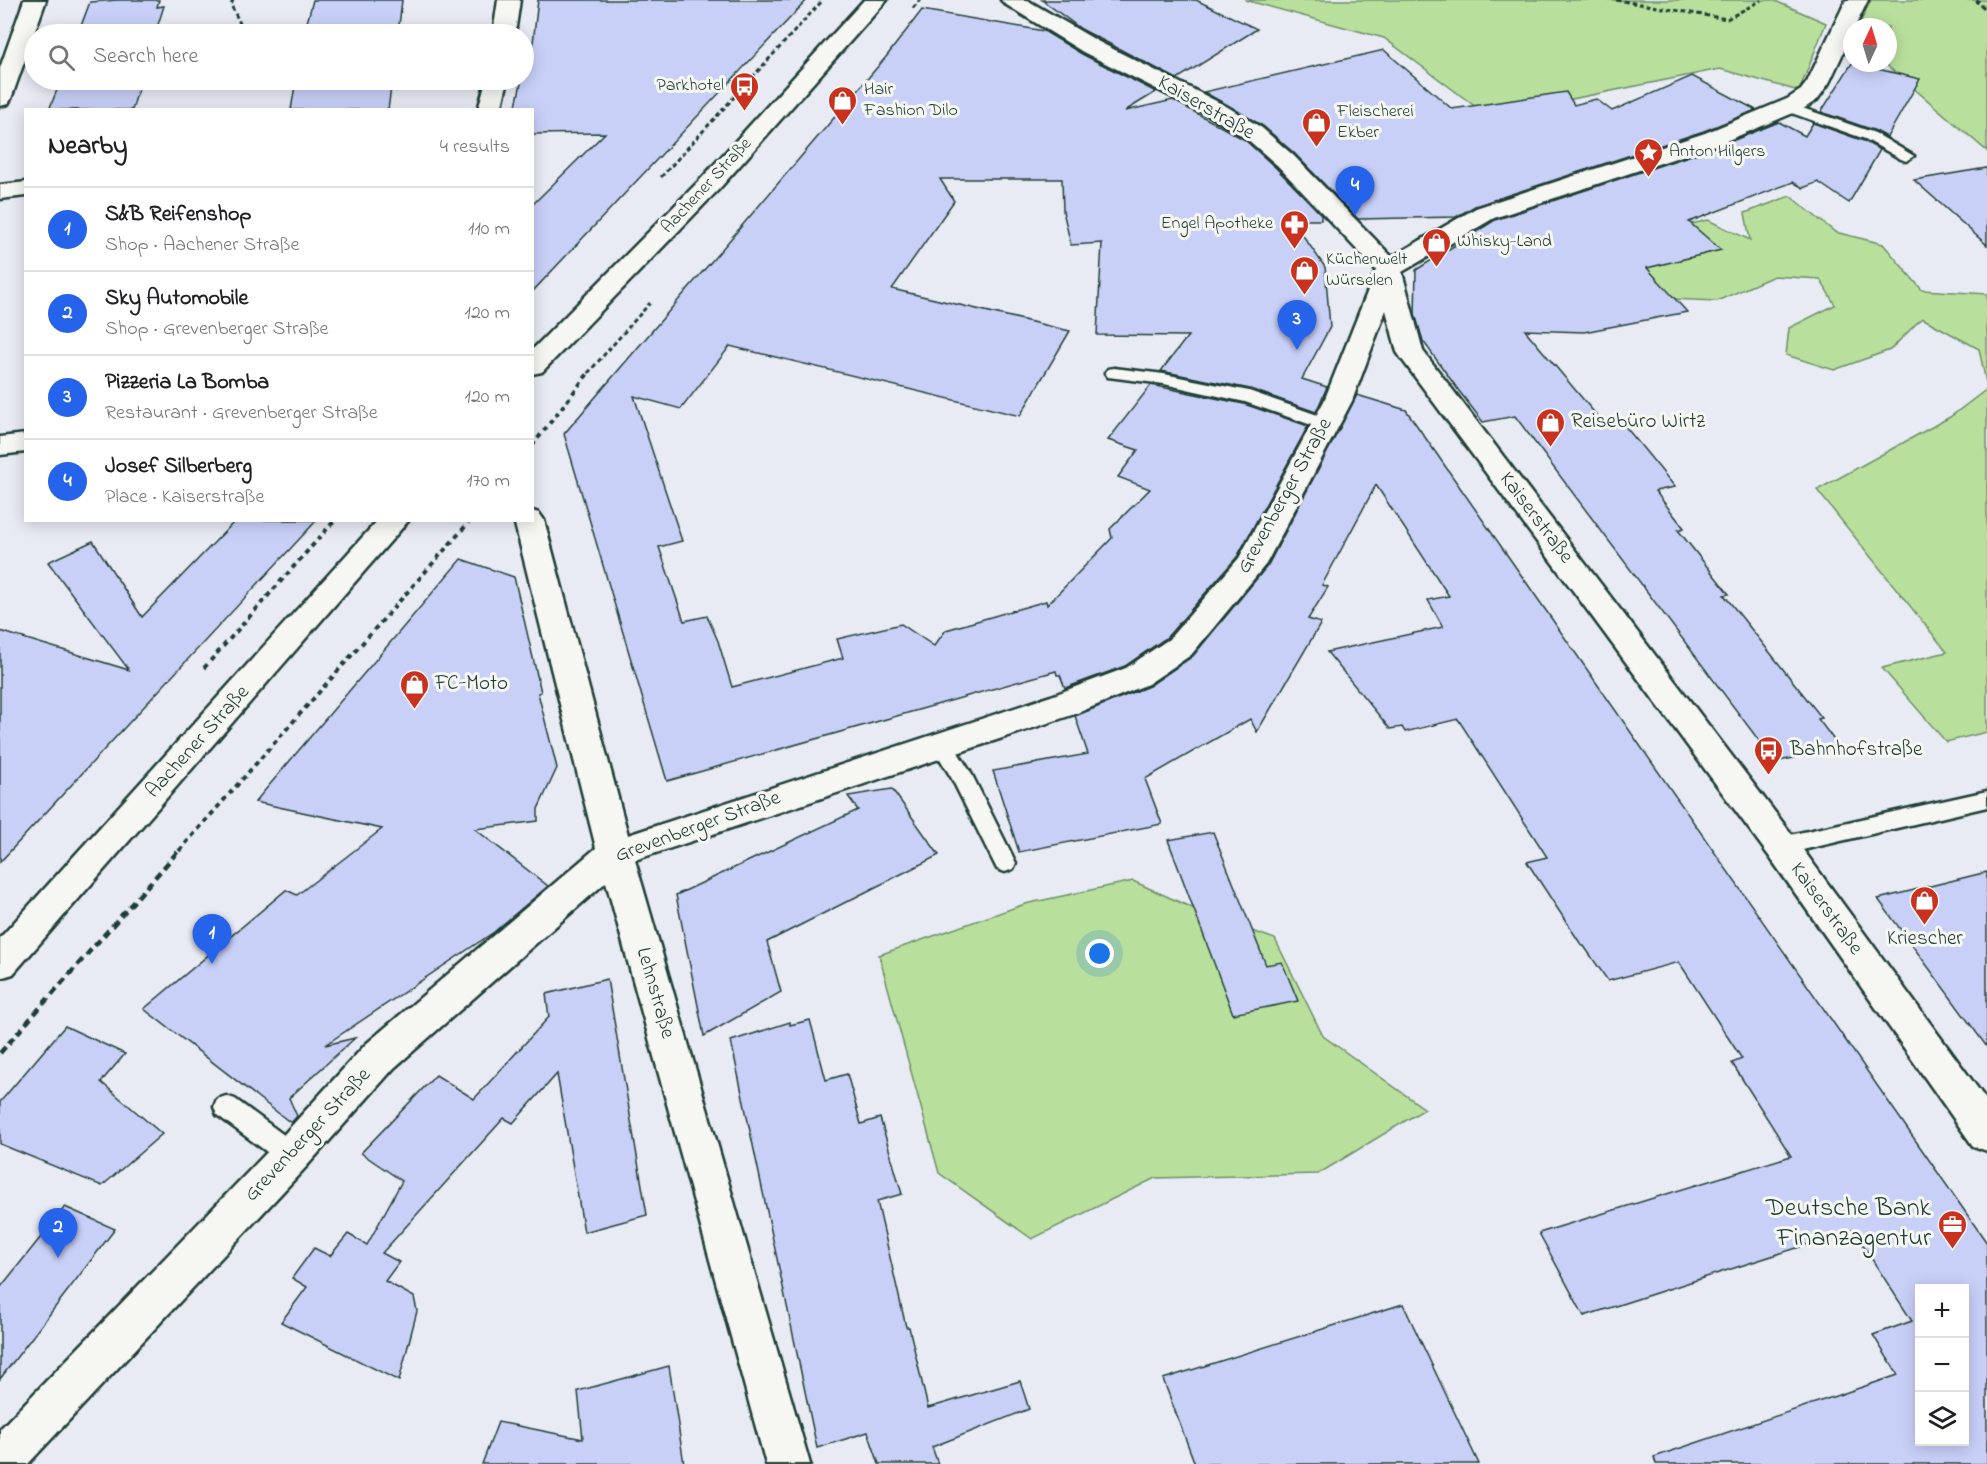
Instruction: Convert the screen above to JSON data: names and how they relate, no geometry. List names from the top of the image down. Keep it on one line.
{"streets":{"street":["Kaiserstraße","Aachener Straße","Grevenberger Straße","Lehnstraße"]},"crossings":[["Kaiserstraße","Grevenberger Straße"],["Grevenberger Straße","Lehnstraße"]],"places":{"bus stop":["Parkhotel","Bahnhofstraße"],"shop":["Hair Fashion Dilo","Fleischerei Ekber","Whisky-Land","Küchenwelt Würselen","Reisebüro Wirtz","FC-Moto","Kriescher"],"place":["Anton Hilgers"],"pharmacy":["Engel Apotheke"],"office":["Deutsche Bank Finanzagentur"]},"north":"top","page":{"search":"Search here","heading":["Nearby","4 results"],"pins":["4","3","1","2"],"list":[{"mark":"1","name":"S&B Reifenshop","note":"Shop · Aachener Straße","value":"110 m"},{"mark":"2","name":"Sky Automobile","note":"Shop · Grevenberger Straße","value":"120 m"},{"mark":"3","name":"Pizzeria La Bomba","note":"Restaurant · Grevenberger Straße","value":"120 m"},{"mark":"4","name":"Josef Silberberg","note":"Place · Kaiserstraße","value":"170 m"}],"map_buttons":["+","−"]}}
